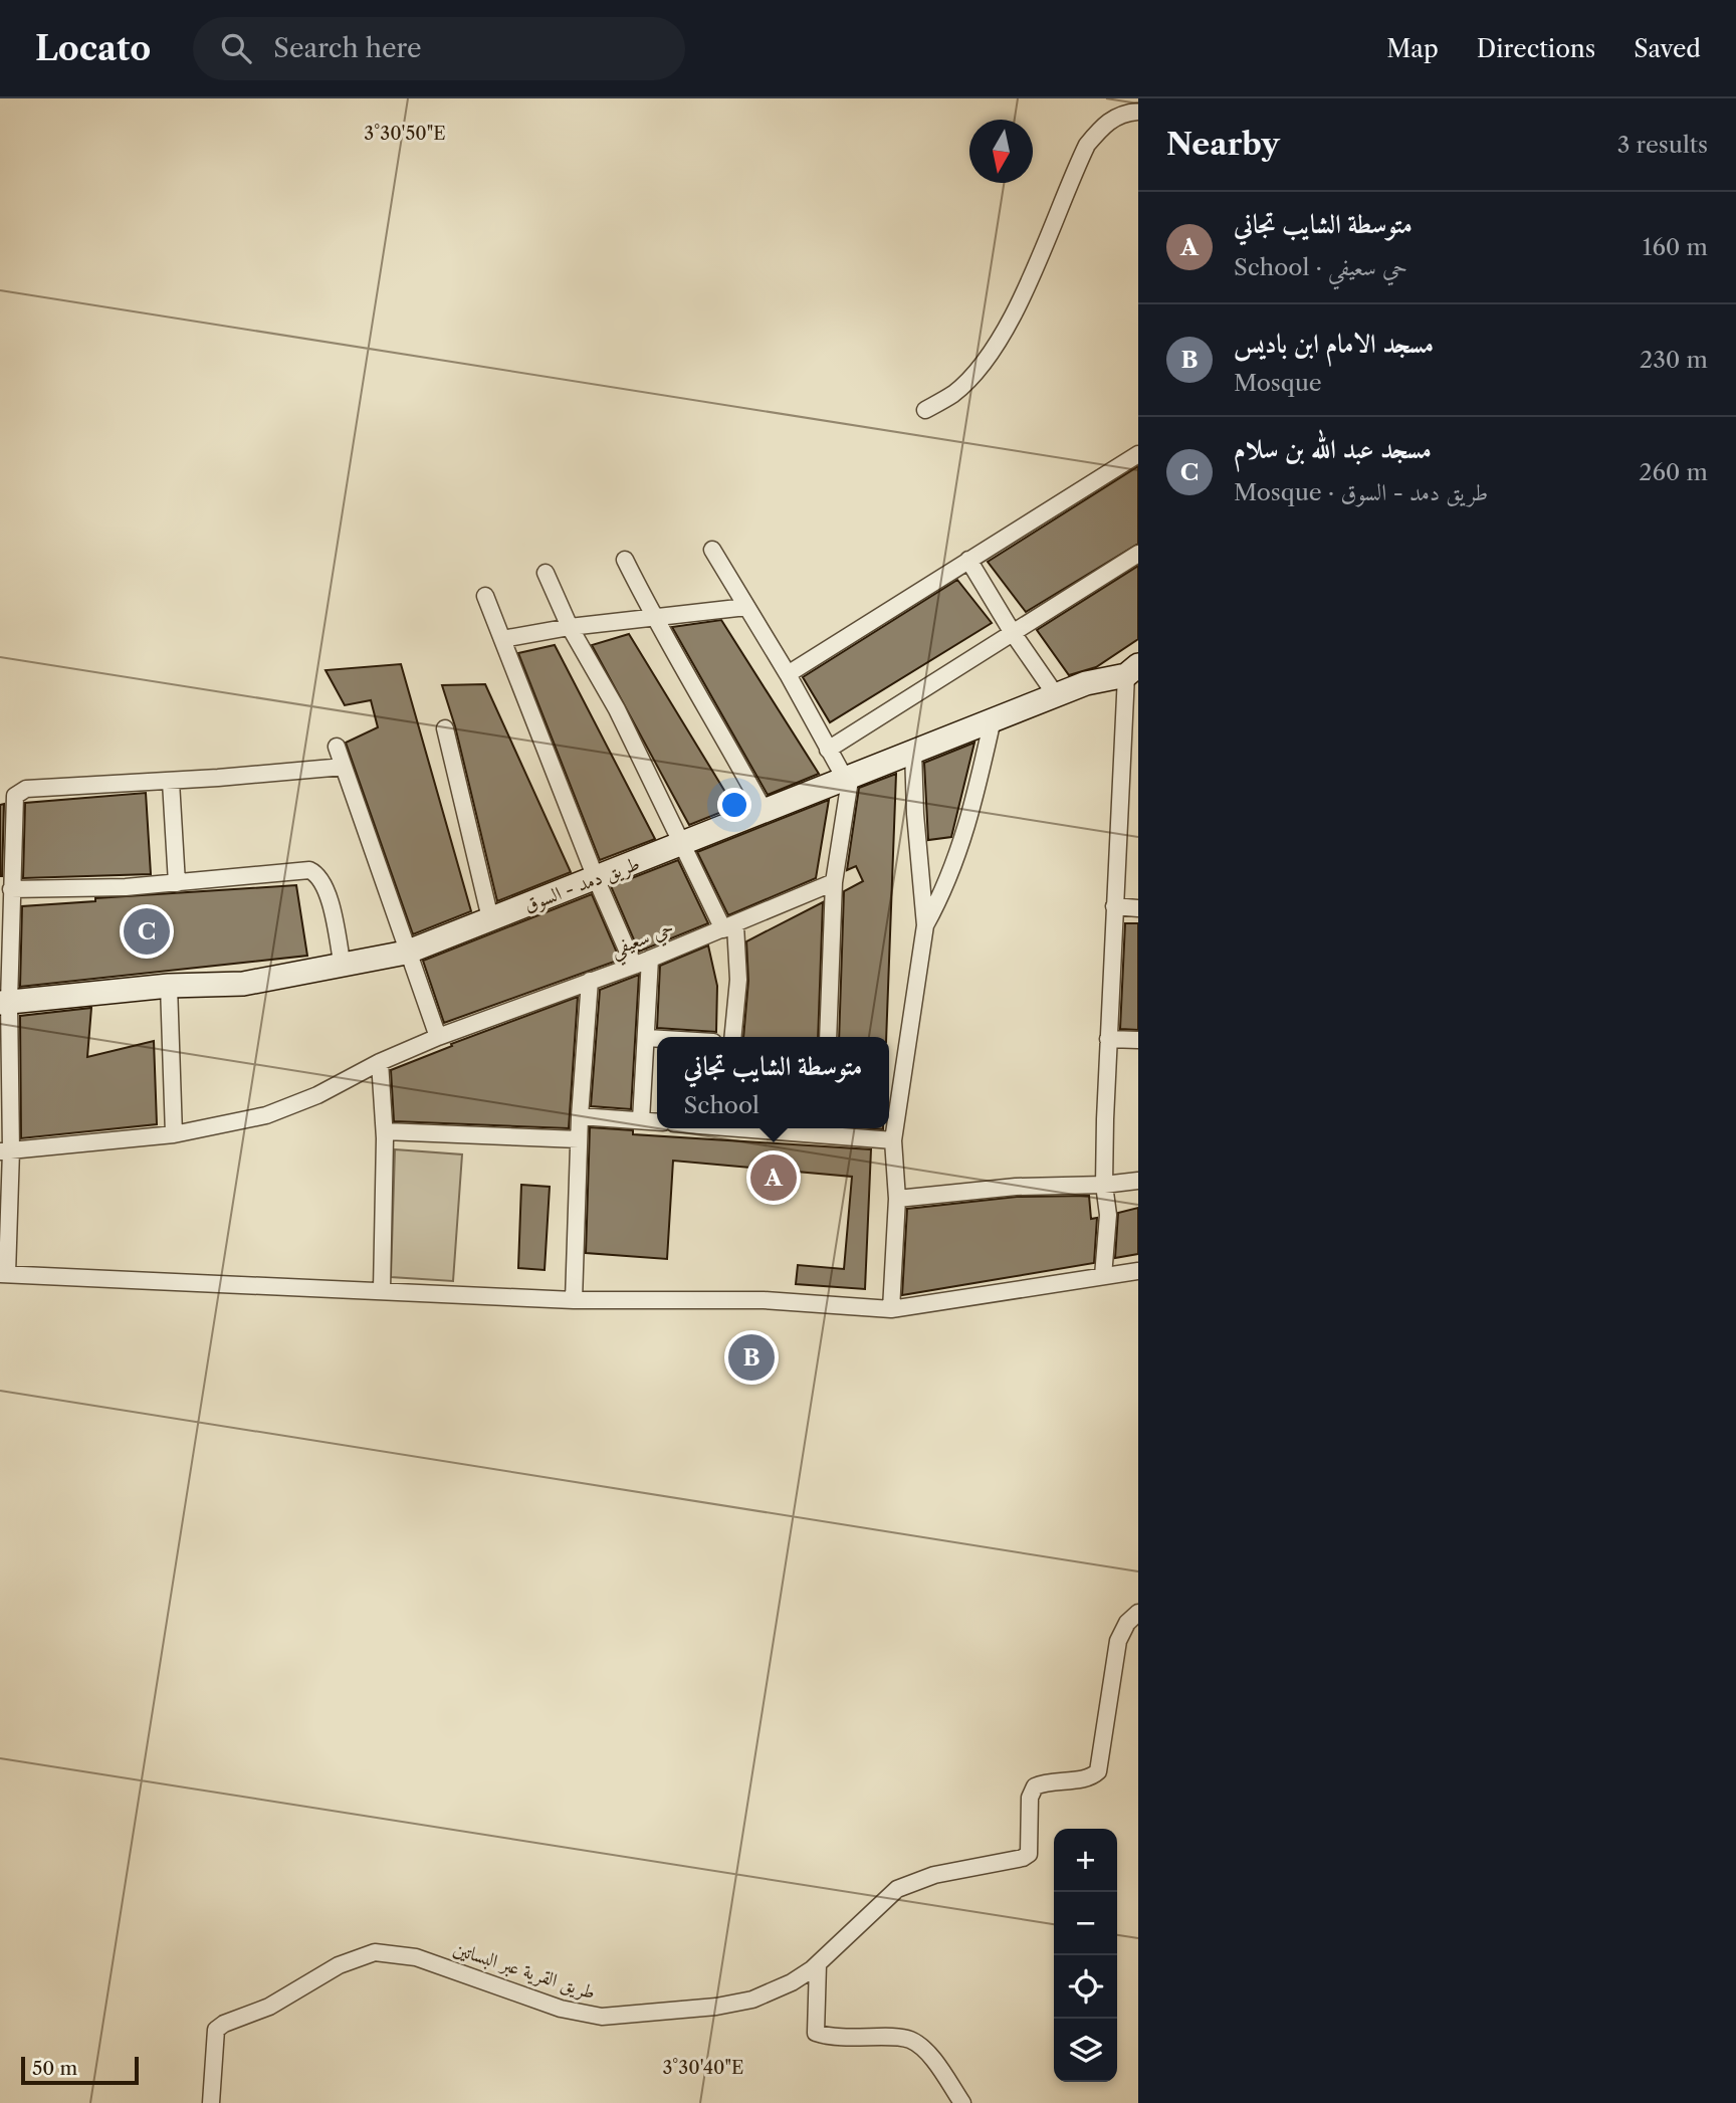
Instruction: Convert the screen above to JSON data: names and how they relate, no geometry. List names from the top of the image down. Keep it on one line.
{"streets":{"main road":["طريق دمد - السوق"],"street":["حي سعيفي","طريق القرية عبر البساتين"]},"scale_bar":"50 m","north":"bottom","page":{"header":"Locato","search":"Search here","nav":["Map","Directions","Saved"],"heading":["Nearby","3 results"],"list":[{"mark":"A","name":"متوسطة الشايب تجاني","note":"School · حي سعيفي","value":"160 m"},{"mark":"B","name":"مسجد الامام ابن باديس","note":"Mosque","value":"230 m"},{"mark":"C","name":"مسجد عبد الله بن سلام","note":"Mosque · طريق دمد - السوق","value":"260 m"}],"pins":["C","A","B"],"popup":["متوسطة الشايب تجاني","School"],"map_buttons":["+","−"],"scale":"50 m"},"coordinates":["3°30'50\"E","3°30'40\"E"]}
